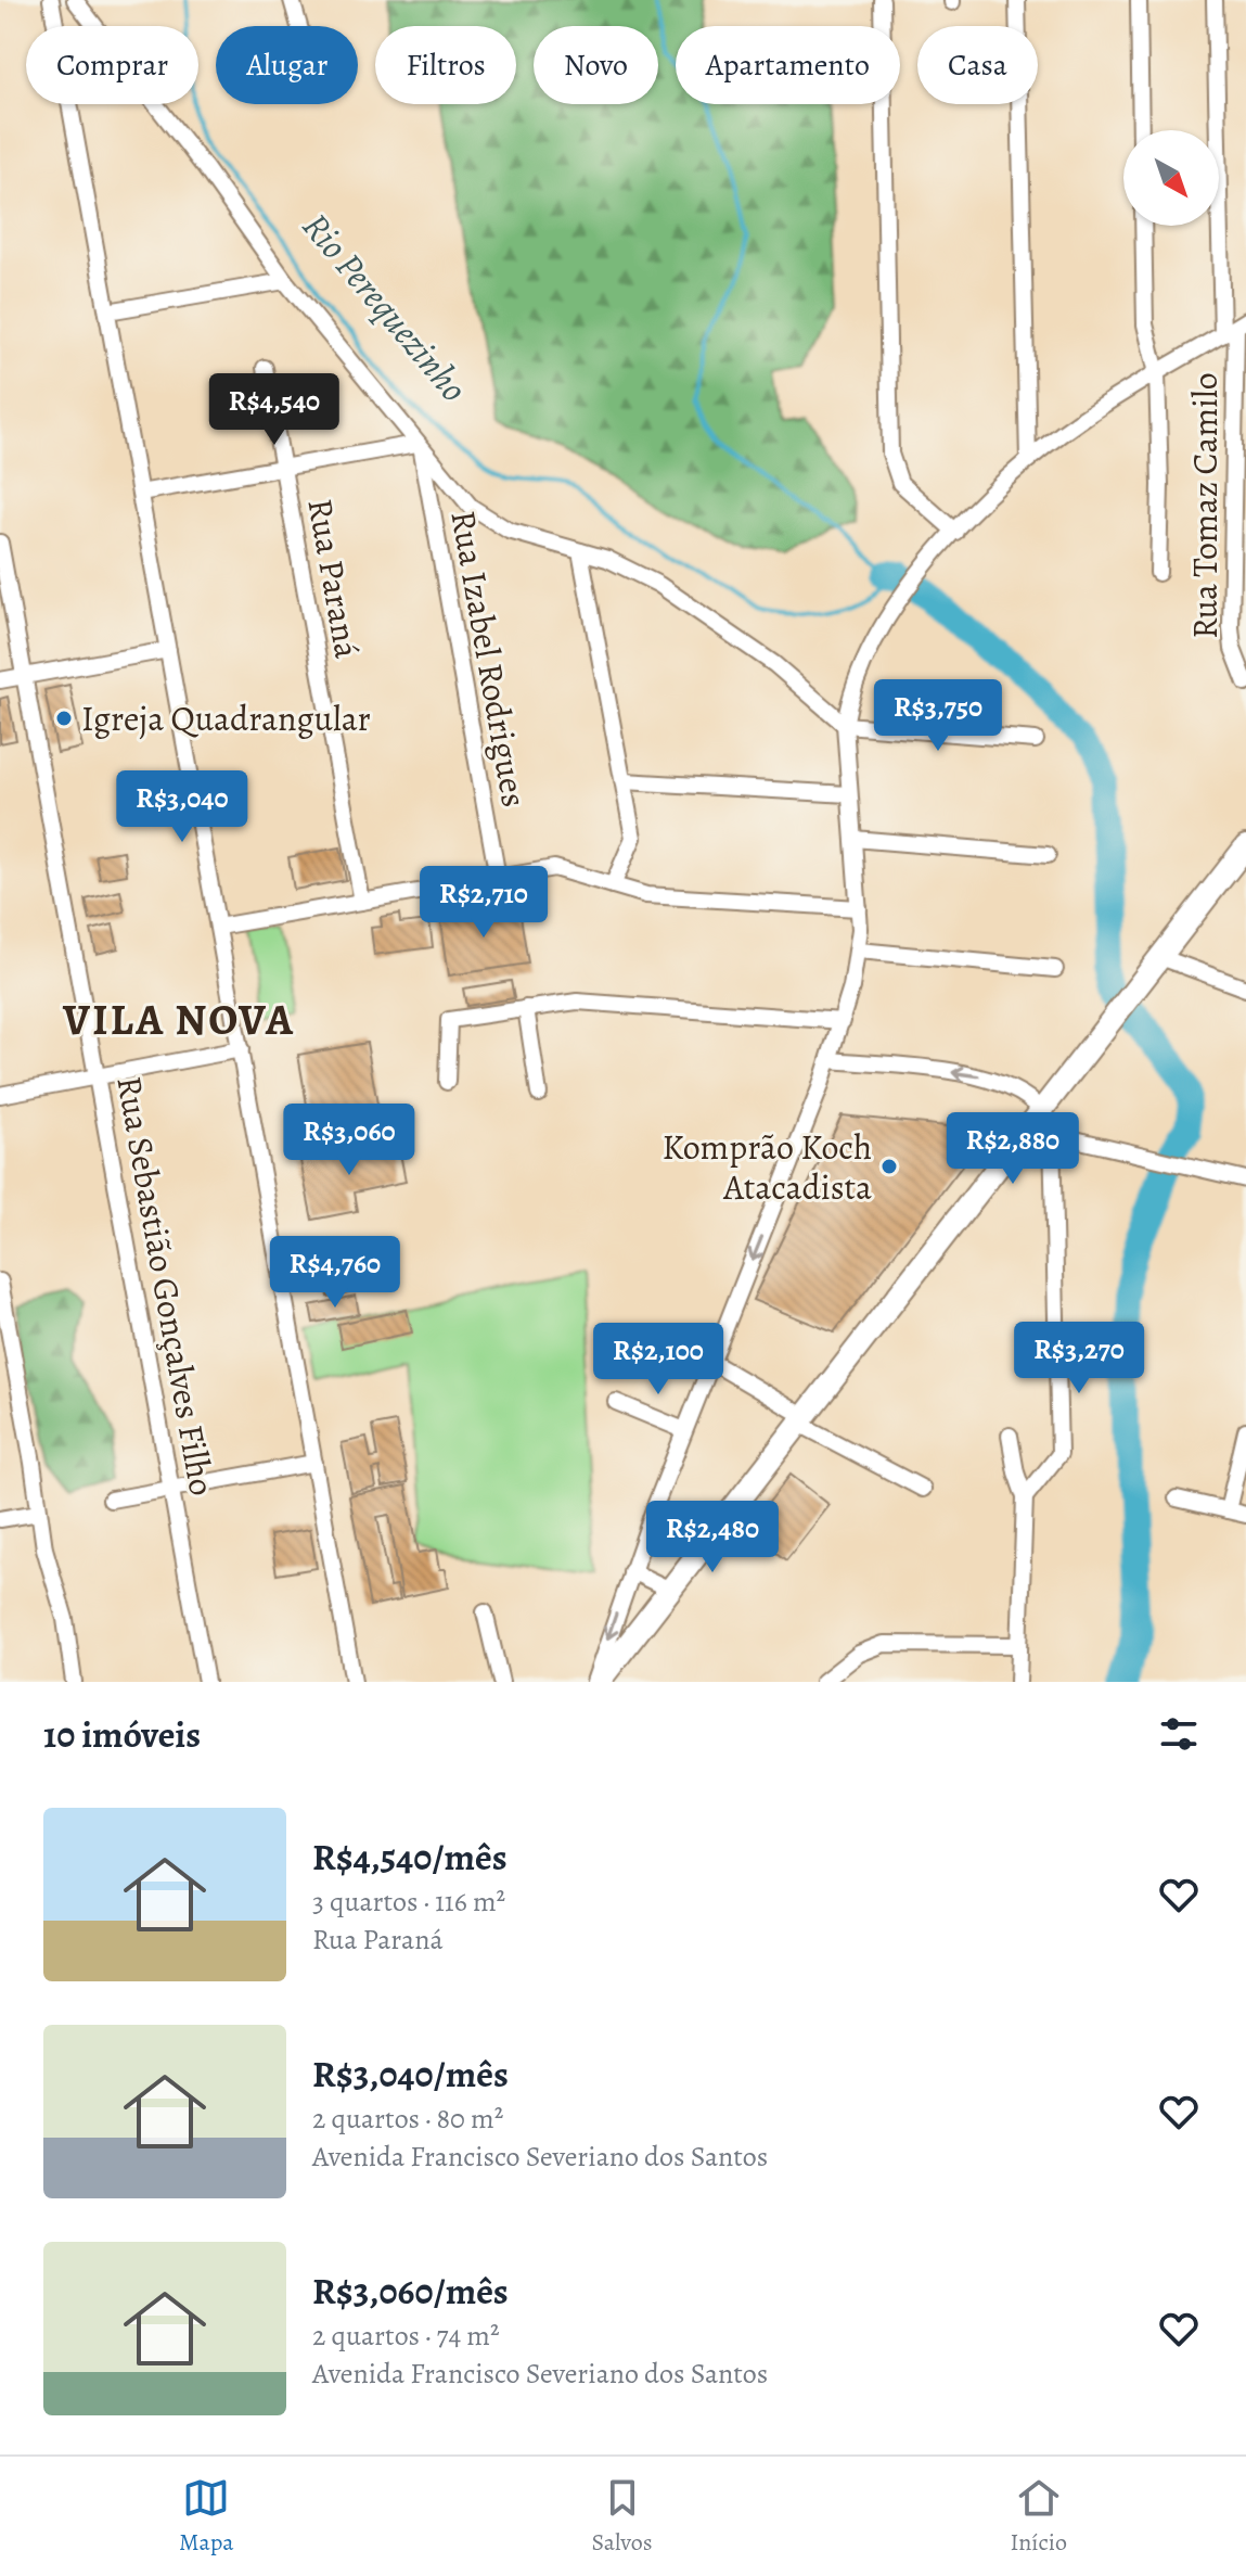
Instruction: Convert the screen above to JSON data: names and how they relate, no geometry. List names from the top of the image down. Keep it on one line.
{"streets":{"street":["Rua Tomaz Camilo","Rua Paraná","Rua Izabel Rodrigues","Rua Sebastião Gonçalves Filho"]},"districts":["VILA NOVA"],"water":["Rio Perequezinho"],"places":["Igreja Quadrangular","Komprão Koch Atacadista"],"north":"bottom right","page":{"chip":["Comprar","Alugar","Filtros","Novo","Apartamento","Casa"],"price":["R$4,540","R$3,750","R$3,040","R$2,710","R$3,060","R$2,880","R$4,760","R$3,270","R$2,100","R$2,480"],"heading":"10 imóveis","list":[{"name":"R$4,540/mês","note":"3 quartos · 116 m² · Rua Paraná"},{"name":"R$3,040/mês","note":"2 quartos · 80 m² · Avenida Francisco Severiano dos Santos"},{"name":"R$3,060/mês","note":"2 quartos · 74 m² · Avenida Francisco Severiano dos Santos"}],"tabs":["Mapa","Salvos","Início"]}}
